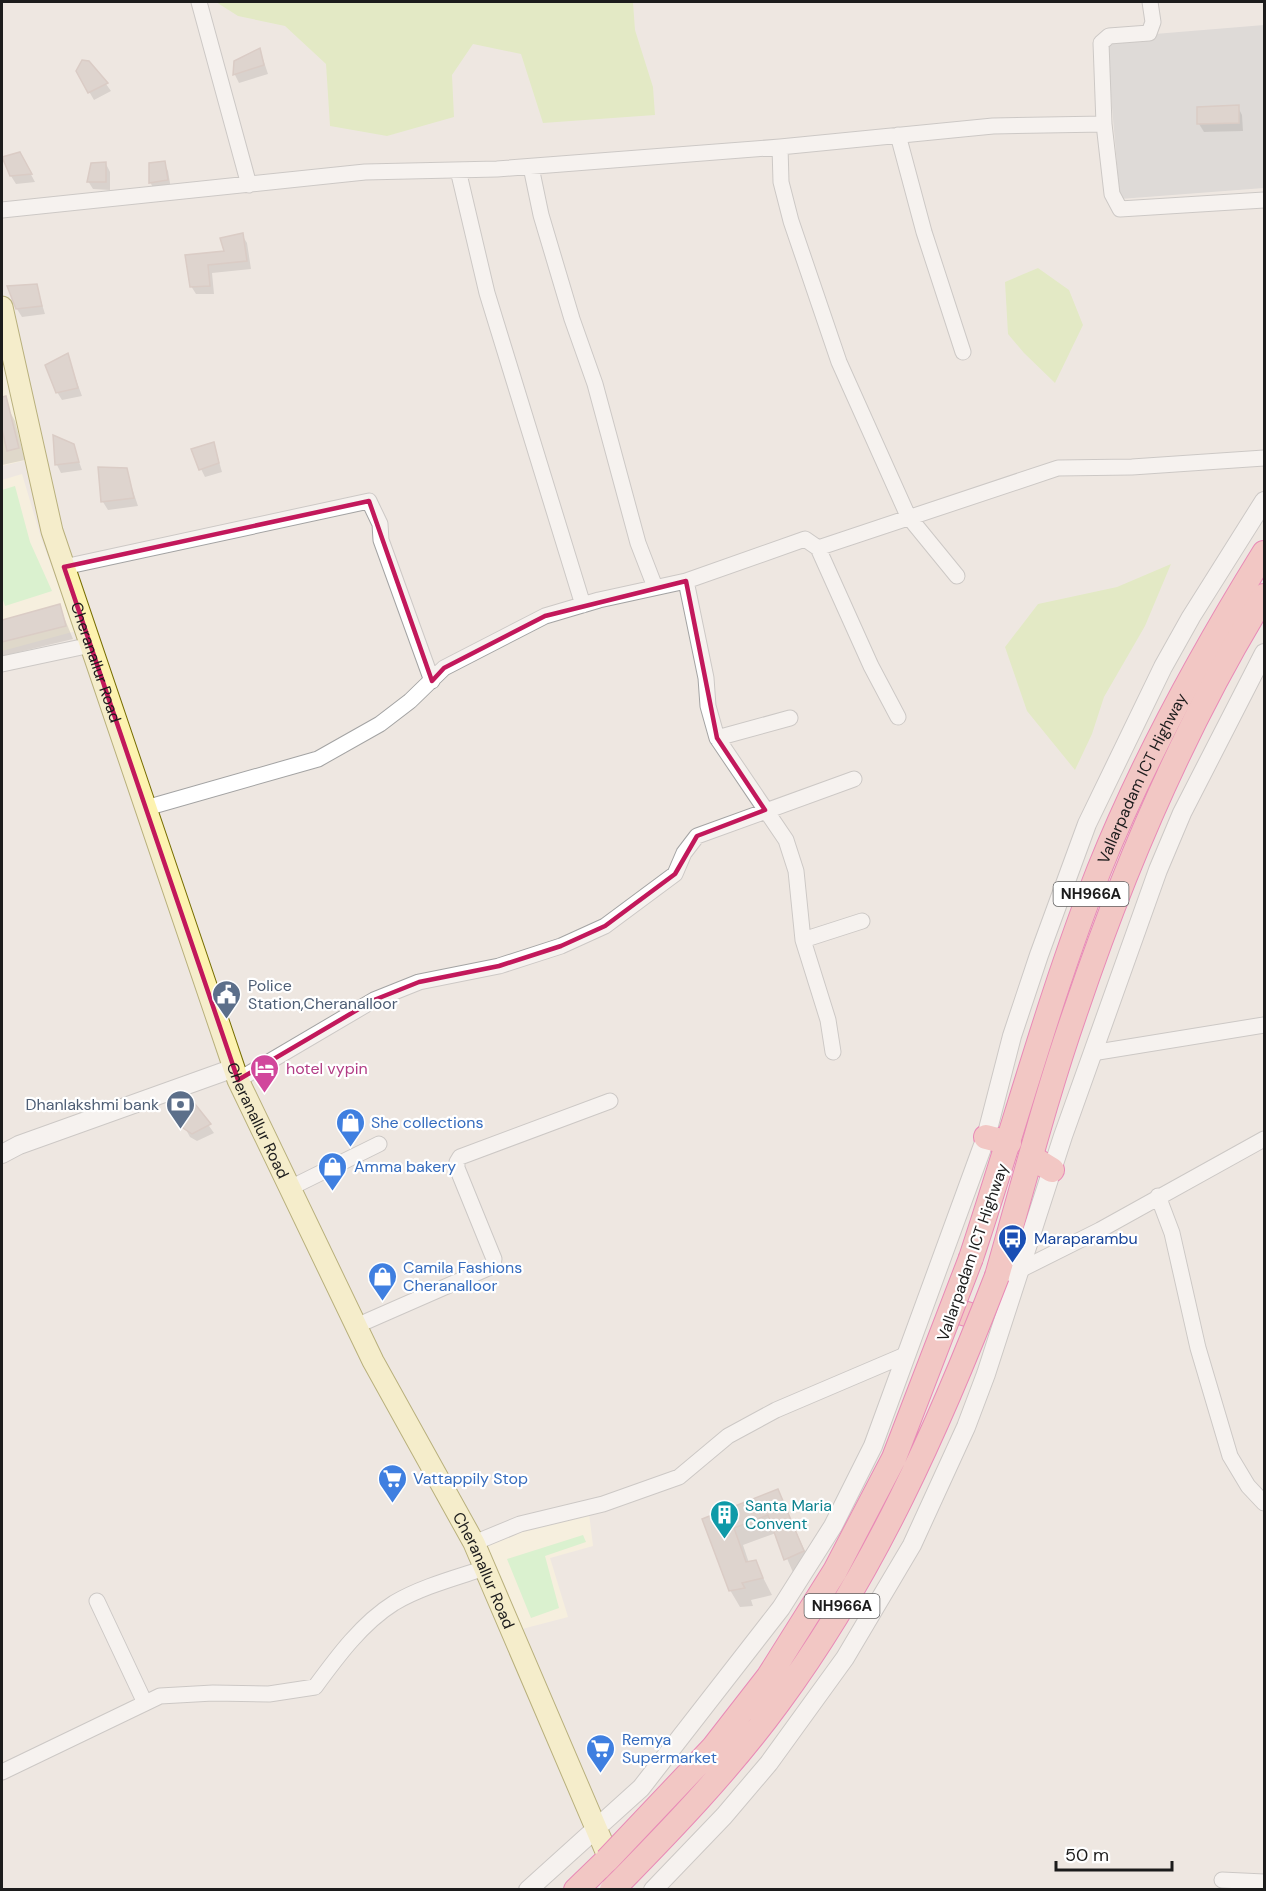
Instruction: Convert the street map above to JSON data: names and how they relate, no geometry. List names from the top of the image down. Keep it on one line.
{"streets":{"highway":["Vallarpadam ICT Highway","NH966A"],"main road":["Cheranallur Road"]},"places":{"public building":["Police Station,Cheranalloor"],"hotel":["hotel vypin"],"bank":["Dhanlakshmi bank"],"shop":["She collections","Amma bakery","Camila Fashions Cheranalloor"],"bus stop":["Maraparambu"],"supermarket":["Vattappily Stop","Remya Supermarket"],"building":["Santa Maria Convent"]},"scale_bar":"50 m"}
